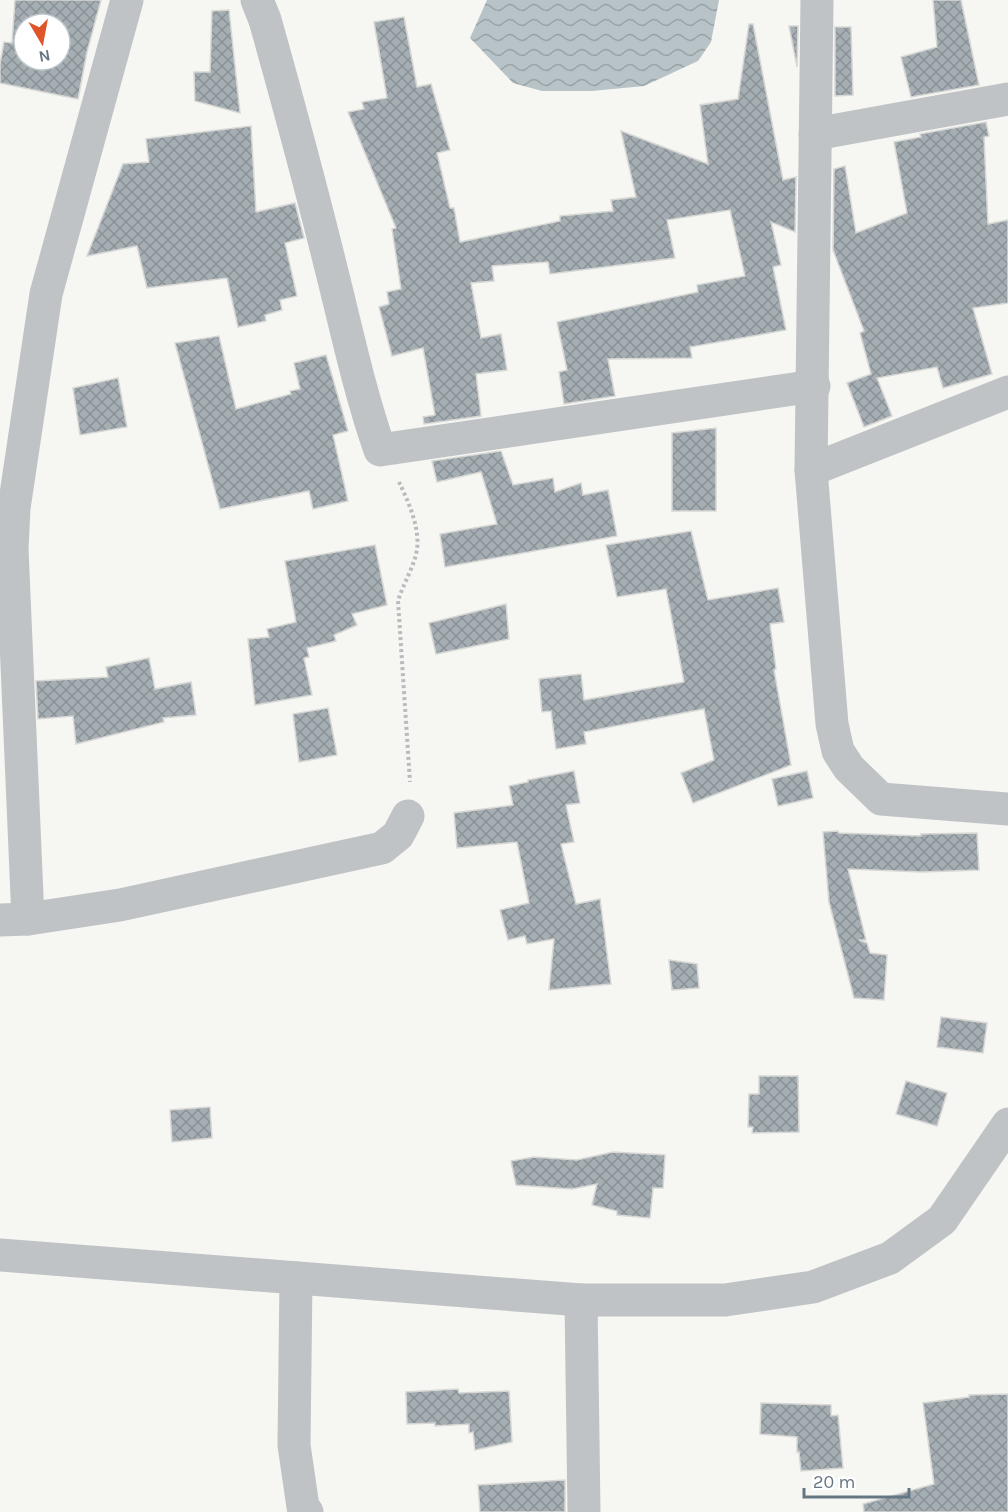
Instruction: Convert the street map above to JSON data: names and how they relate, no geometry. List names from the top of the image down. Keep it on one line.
{"scale_bar":"20 m","north":"bottom"}
